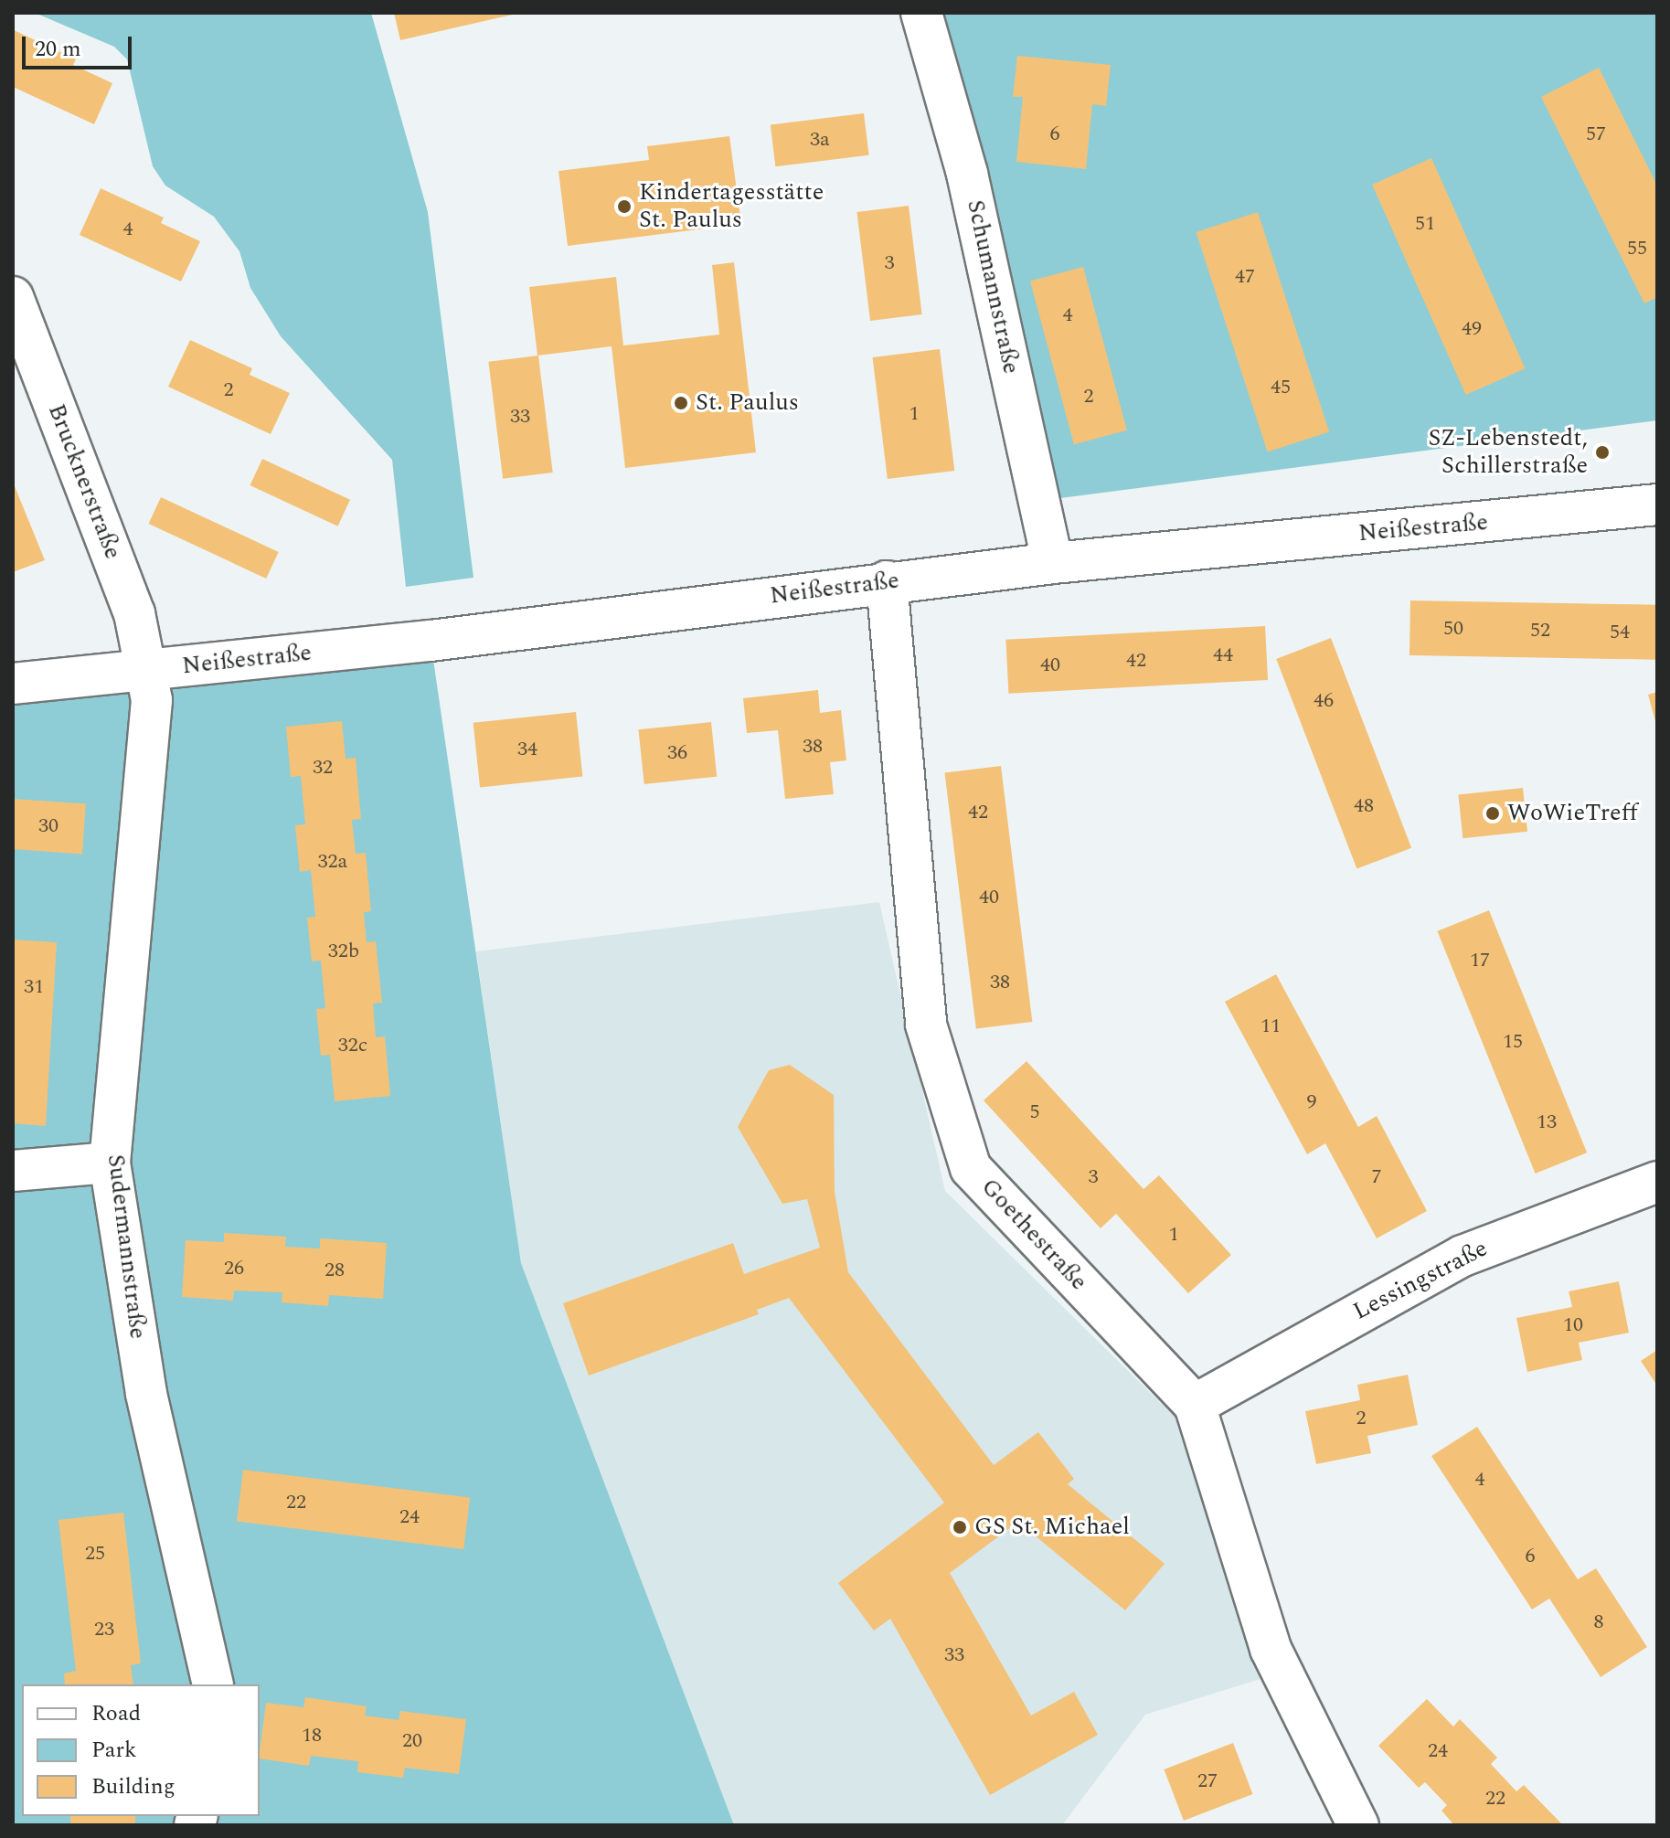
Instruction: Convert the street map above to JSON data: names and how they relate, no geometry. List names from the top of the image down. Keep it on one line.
{"streets":{"street":["Schumannstraße","Brucknerstraße","Neißestraße","Goethestraße","Sudermannstraße","Lessingstraße"]},"crossings":[["Schumannstraße","Neißestraße"],["Brucknerstraße","Neißestraße"],["Brucknerstraße","Sudermannstraße"],["Neißestraße","Goethestraße"],["Neißestraße","Sudermannstraße"],["Goethestraße","Lessingstraße"]],"places":["Kindertagesstätte St. Paulus","St. Paulus","SZ-Lebenstedt, Schillerstraße","WoWieTreff","GS St. Michael"],"house_numbers":["6","57","3a","51","4","55","3","47","4","49","45","2","2","1","33","50","52","54","44","42","40","46","38","34","36","32","48","42","30","32a","40","32b","17","38","31","11","15","32c","9","5","13","3","7","1","26","28","10","2","4","22","24","25","6","8","23","33","18","20","24","27","22"],"legend":["Road","Park","Building"],"scale_bar":"20 m"}
